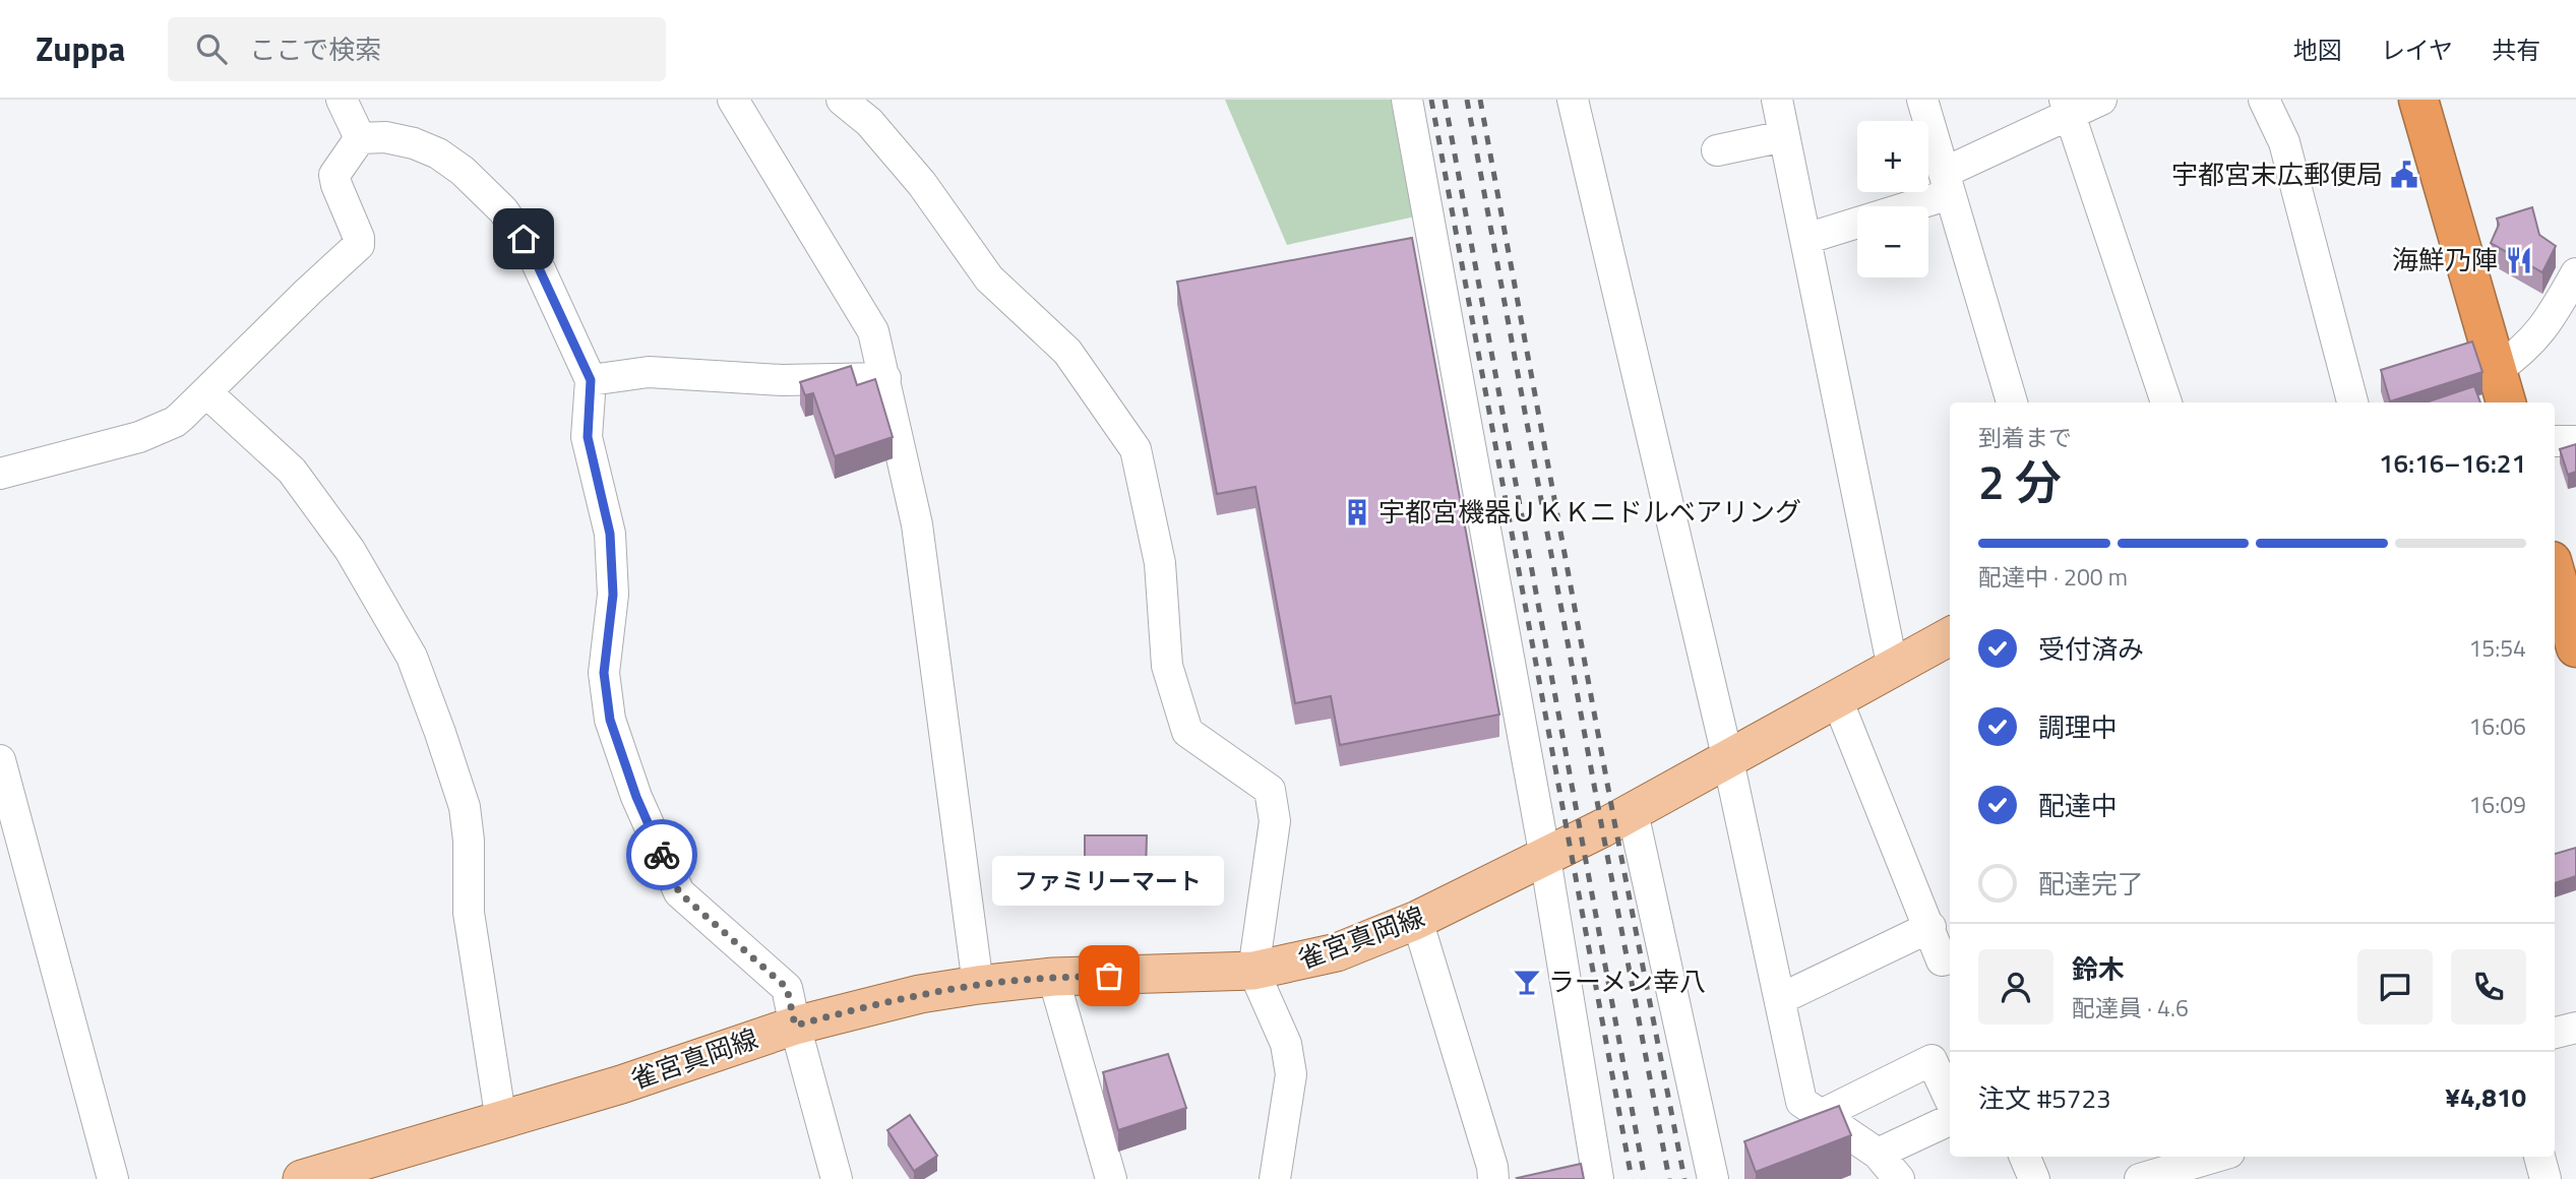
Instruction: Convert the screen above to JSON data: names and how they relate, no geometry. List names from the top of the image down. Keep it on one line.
{"streets":{"main road":["雀宮真岡線"]},"places":{"public building":["宇都宮末広郵便局"],"restaurant":["海鮮乃陣"],"building":["宇都宮機器ＵＫＫニドルベアリング"],"other":["ファミリーマート"],"bar":["ラーメン幸八"]},"page":{"header":"Zuppa","search":"ここで検索","nav":["地図","レイヤ","共有"],"map_buttons":["+","−"],"heading":["2 分","到着まで","16:16–16:21"],"panel":["鈴木","配達員 · 4.6","注文 #5723","¥4,810"],"bar":"配達中 · 200 m","list":[["受付済み","15:54"],["調理中","16:06"],["配達中","16:09"],"配達完了"],"bubble":"ファミリーマート"}}
